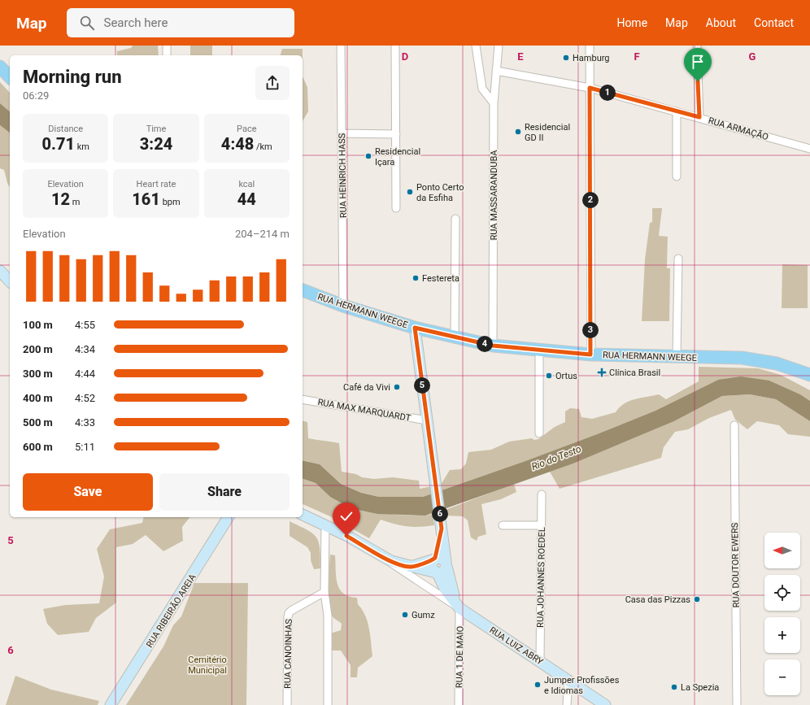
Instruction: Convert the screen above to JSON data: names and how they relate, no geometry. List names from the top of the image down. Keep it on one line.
{"streets":{"main road":["RUA HERMANN WEEGE","RUA RIBEIRÃO AREIA","RUA LUIZ ABRY"],"street":["RUA ARMAÇÃO","RUA HEINRICH HASS","RUA MASSARANDUBA","RUA MAX MARQUARDT","RUA DOUTOR EWERS","RUA JOHANNES ROEDEL","RUA CANOINHAS","RUA 1 DE MAIO"]},"crossings":[["RUA ARMAÇÃO","RUA MASSARANDUBA"],["RUA HEINRICH HASS","RUA HERMANN WEEGE"],["RUA MASSARANDUBA","RUA HERMANN WEEGE"],["RUA JOHANNES ROEDEL","RUA LUIZ ABRY"],["RUA LUIZ ABRY","RUA 1 DE MAIO"]],"water":["Rio do Testo"],"parks":["Cemitério Municipal"],"places":{"other":["Hamburg","Residencial GD II","Residencial Içara","Ponto Certo da Esfiha","Festereta","Ortus","Café da Vivi","Casa das Pizzas","Gumz","Jumper Profissões e Idiomas","La Spezia"],"health":["Clínica Brasil"]},"north":"left","page":{"header":"Map","search":"Search here","nav":["Home","Map","About","Contact"],"heading":["Morning run","06:29"],"pins":["1","2","3","4","5","6"],"stats":[["Distance","0.71 km"],["Time","3:24"],["Pace","4:48 /km"],["Elevation","12 m"],["Heart rate","161 bpm"],["kcal","44"]],"chart":["Elevation","204–214 m"],"list":[{"name":"100 m","note":"4:55"},{"name":"200 m","note":"4:34"},{"name":"300 m","note":"4:44"},{"name":"400 m","note":"4:52"},{"name":"500 m","note":"4:33"},{"name":"600 m","note":"5:11"}],"buttons":["Save","Share"],"map_buttons":["+","−"]},"grid":{"columns":["D","E","F","G"],"rows":["5","6"]}}
